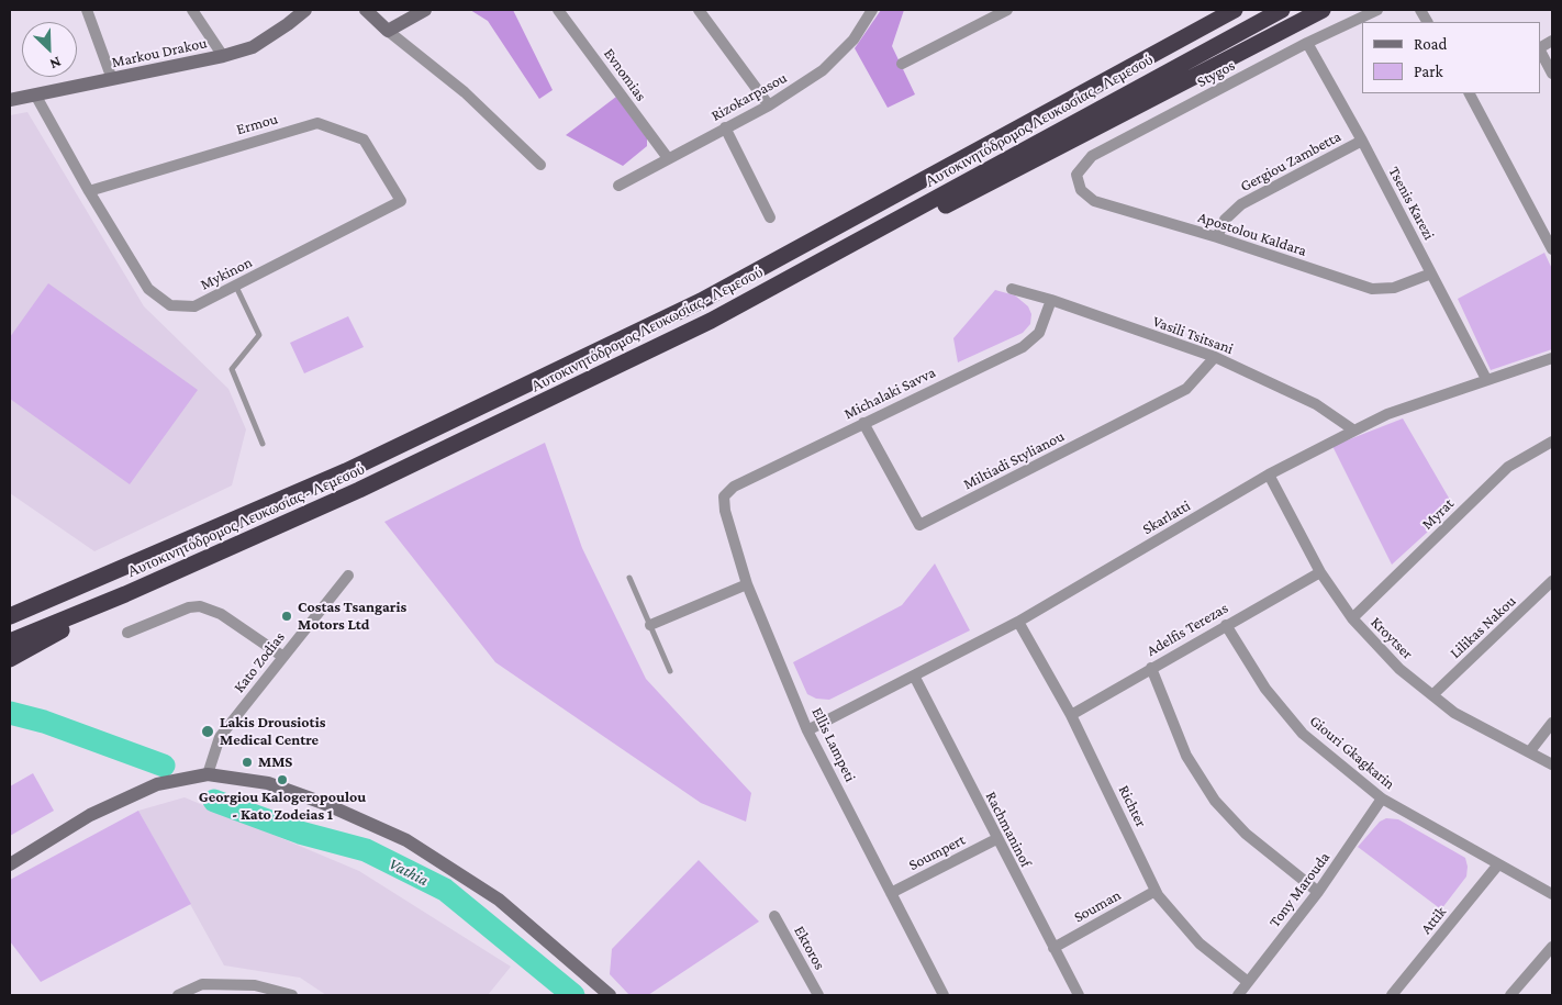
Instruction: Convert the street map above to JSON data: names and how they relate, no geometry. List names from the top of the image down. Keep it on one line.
{"streets":{"highway":["Αυτοκινητόδρομος Λευκωσίας - Λεμεσού"],"street":["Markou Drakou","Stygos","Evnomias","Rizokarpasou","Ermou","Gergiou Zambetta","Tsenis Karezi","Apostolou Kaldara","Mykinon","Vasili Tsitsani","Michalaki Savva","Miltiadi Stylianou","Myrat","Skarlatti","Lilikas Nakou","Adelfis Terezas","Kroytser","Kato Zodias","Ellis Lampeti","Giouri Gkagkarin","Richter","Rachmaninof","Soumpert","Tony Marouda","Souman","Attik","Ektoros"]},"crossings":[["Markou Drakou","Mykinon"],["Stygos","Tsenis Karezi"],["Stygos","Apostolou Kaldara"],["Evnomias","Rizokarpasou"],["Ermou","Mykinon"],["Gergiou Zambetta","Tsenis Karezi"],["Gergiou Zambetta","Apostolou Kaldara"],["Tsenis Karezi","Apostolou Kaldara"],["Tsenis Karezi","Skarlatti"],["Vasili Tsitsani","Michalaki Savva"],["Vasili Tsitsani","Miltiadi Stylianou"],["Vasili Tsitsani","Skarlatti"],["Michalaki Savva","Miltiadi Stylianou"],["Michalaki Savva","Ellis Lampeti"],["Myrat","Kroytser"],["Skarlatti","Kroytser"],["Skarlatti","Ellis Lampeti"],["Skarlatti","Richter"],["Skarlatti","Rachmaninof"],["Lilikas Nakou","Kroytser"],["Adelfis Terezas","Kroytser"],["Adelfis Terezas","Giouri Gkagkarin"],["Adelfis Terezas","Richter"],["Ellis Lampeti","Soumpert"],["Giouri Gkagkarin","Tony Marouda"],["Giouri Gkagkarin","Attik"],["Richter","Tony Marouda"],["Richter","Souman"],["Rachmaninof","Soumpert"],["Rachmaninof","Souman"]],"water":["Vathia"],"places":["Costas Tsangaris Motors Ltd","Lakis Drousiotis Medical Centre","MMS","Georgiou Kalogeropoulou - Kato Zodeias 1"],"legend":["Road","Park"],"north":"bottom right"}
